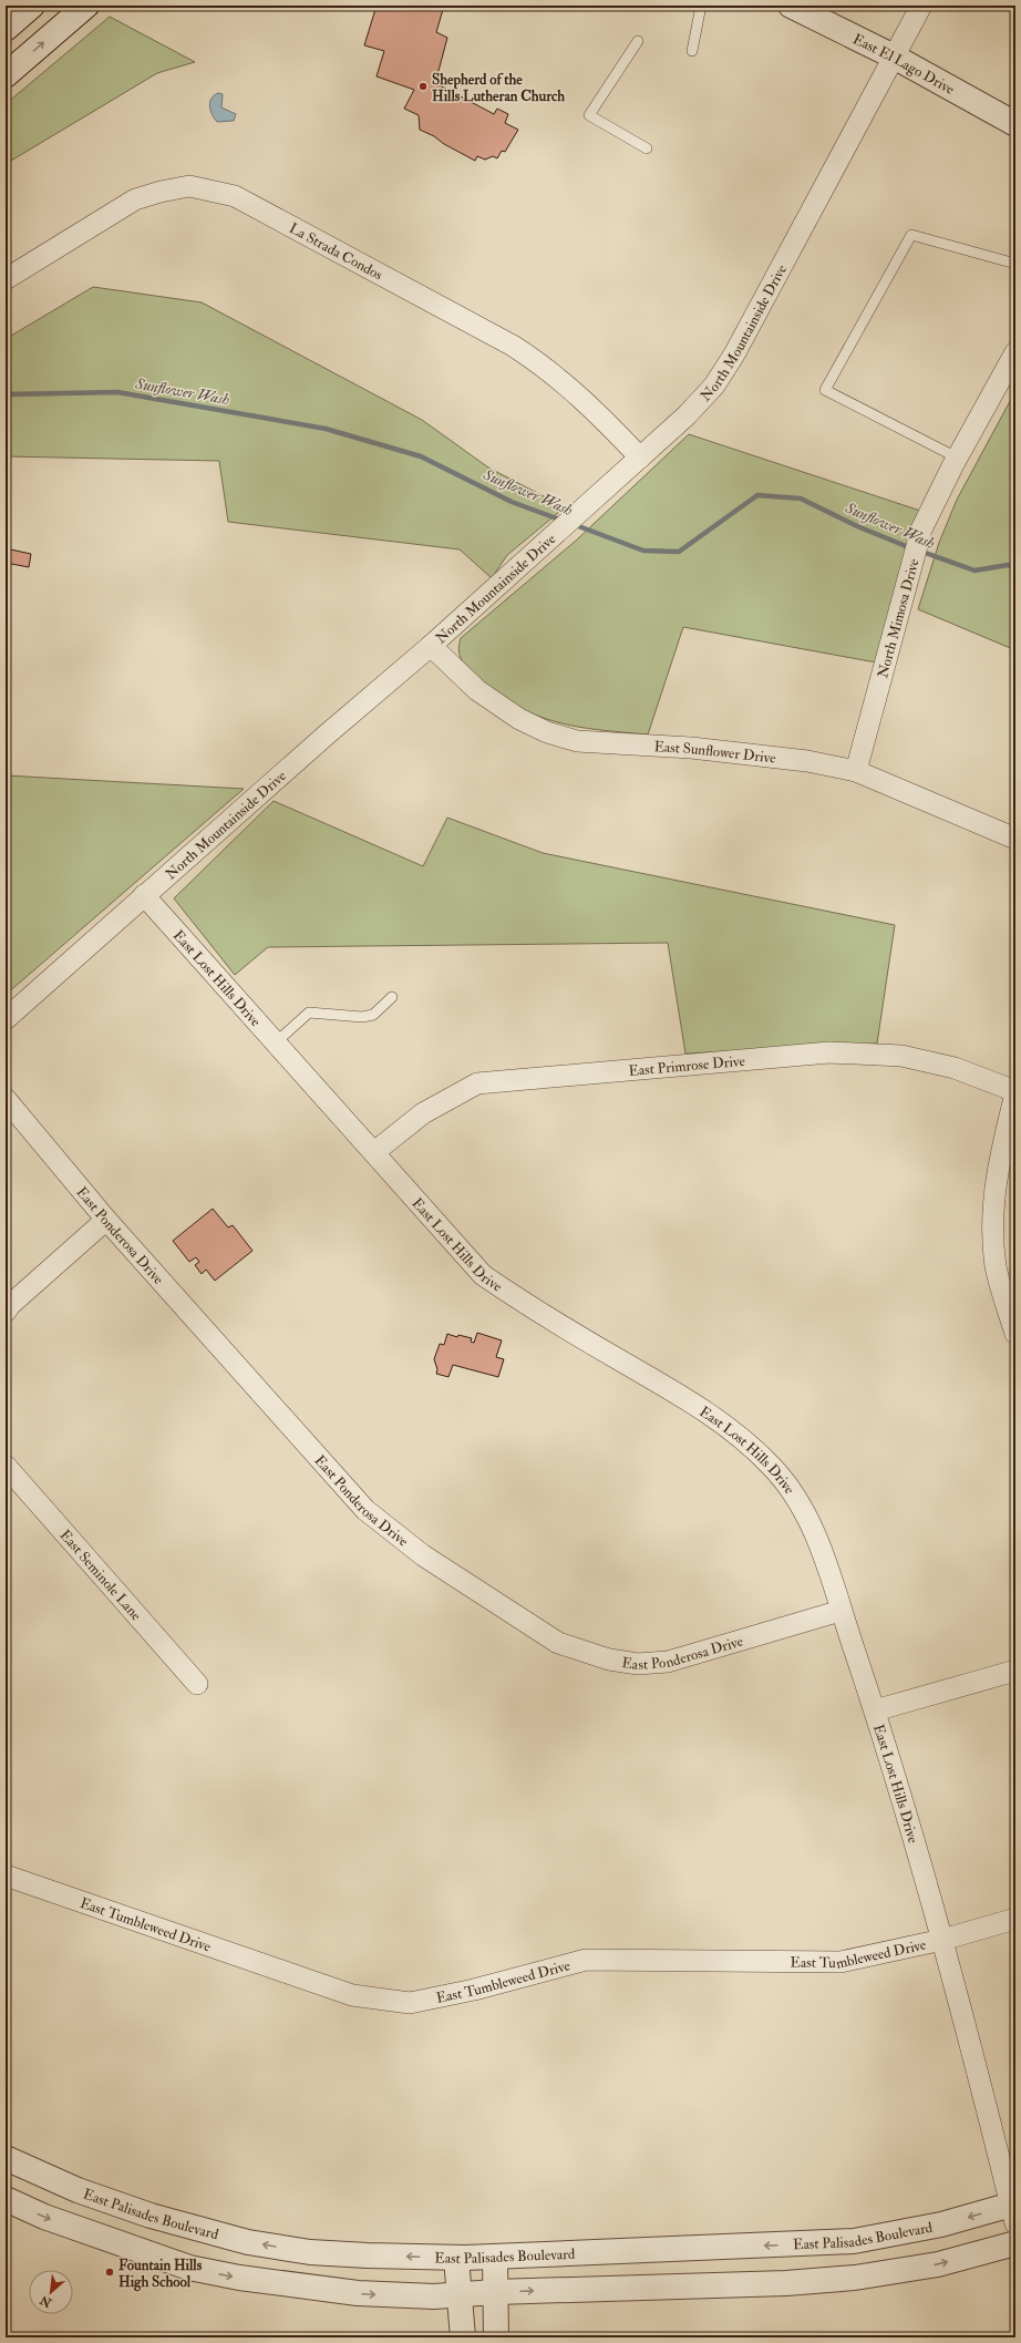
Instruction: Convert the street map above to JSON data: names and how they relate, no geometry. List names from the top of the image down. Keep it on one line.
{"streets":{"street":["East El Lago Drive","La Strada Condos","North Mountainside Drive","North Mimosa Drive","East Sunflower Drive","East Lost Hills Drive","East Primrose Drive","East Ponderosa Drive","East Seminole Lane","East Tumbleweed Drive","East Palisades Boulevard"]},"crossings":[["East El Lago Drive","North Mountainside Drive"],["La Strada Condos","North Mountainside Drive"],["North Mountainside Drive","East Sunflower Drive"],["North Mountainside Drive","East Lost Hills Drive"],["North Mimosa Drive","East Sunflower Drive"],["East Lost Hills Drive","East Primrose Drive"],["East Lost Hills Drive","East Ponderosa Drive"],["East Lost Hills Drive","East Tumbleweed Drive"],["East Lost Hills Drive","East Palisades Boulevard"]],"water":["Sunflower Wash"],"places":["Shepherd of the Hills Lutheran Church","Fountain Hills High School"],"north":"bottom left"}
